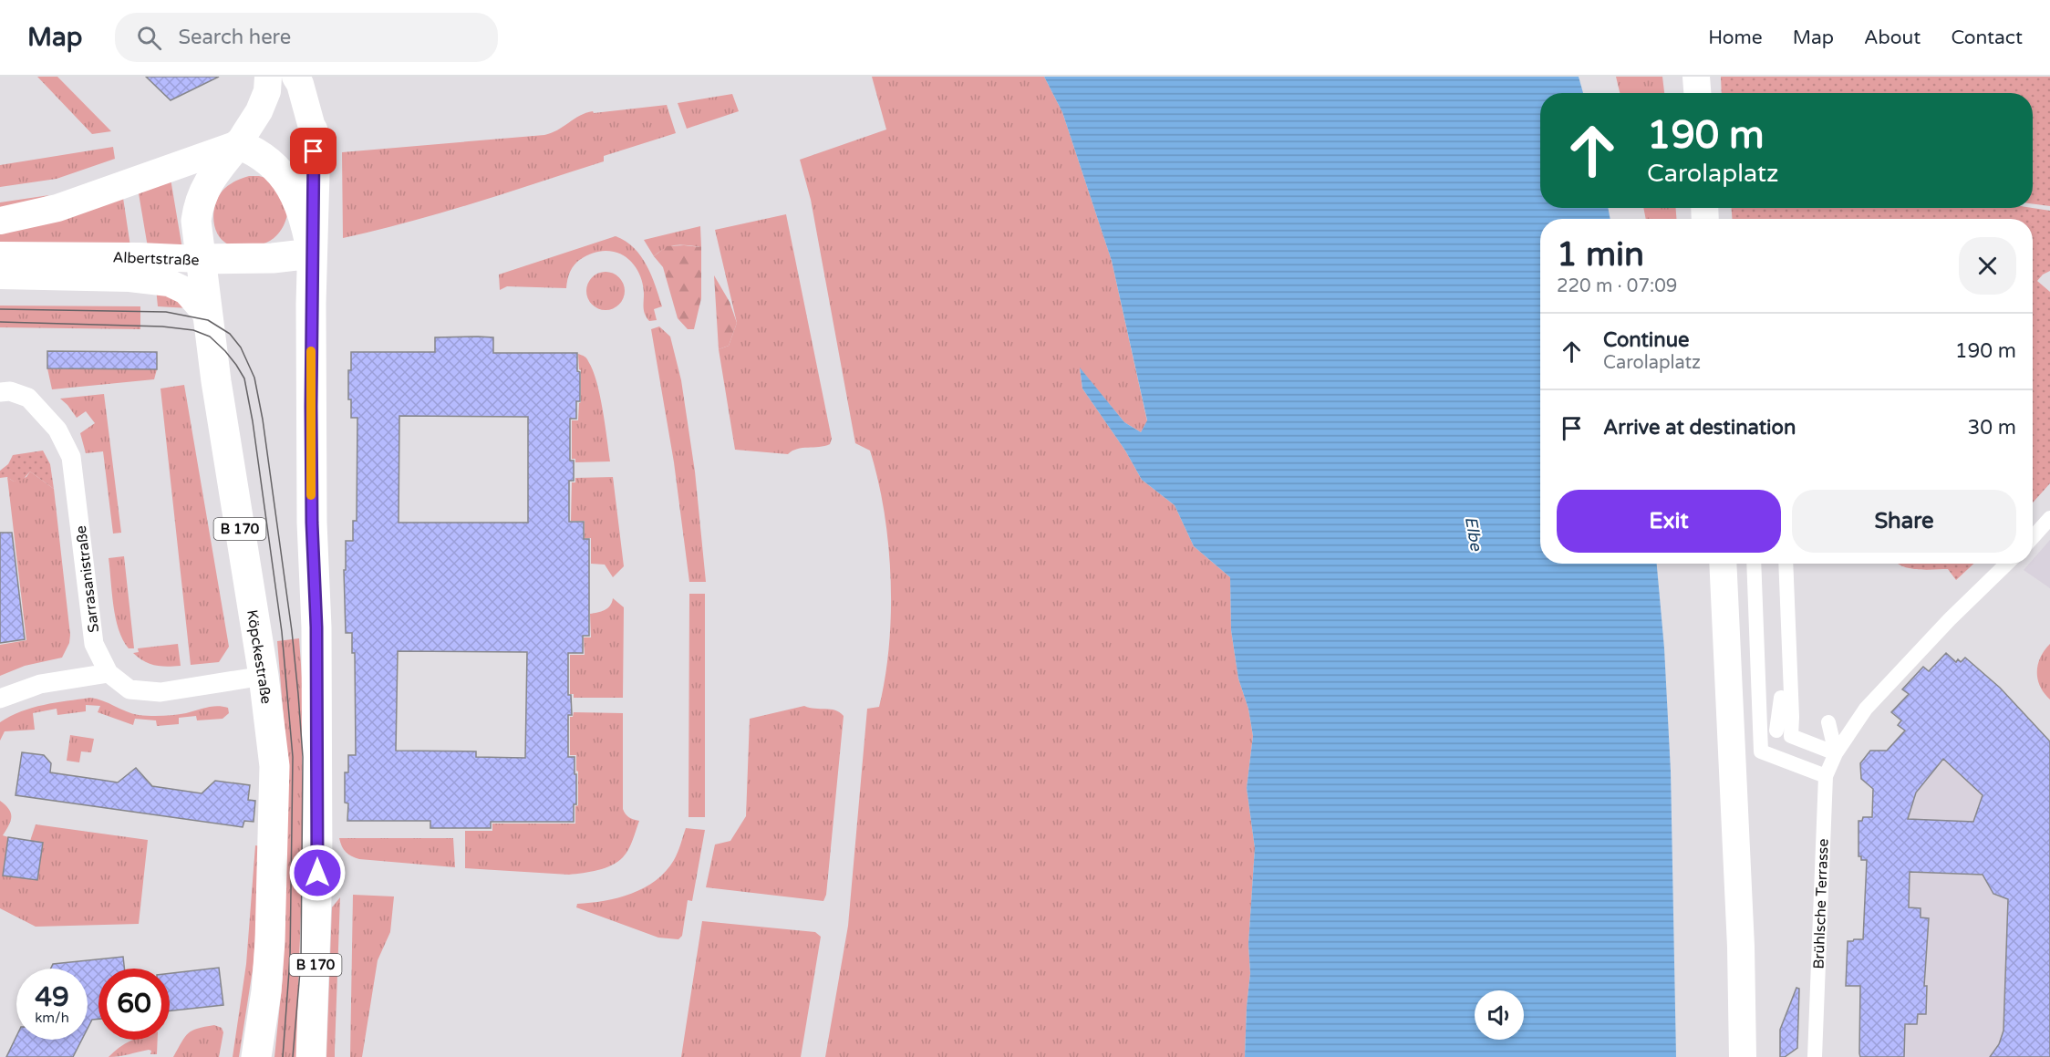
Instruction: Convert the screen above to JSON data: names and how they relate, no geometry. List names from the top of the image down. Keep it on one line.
{"streets":{"main road":["Albertstraße","B 170","Köpckestraße"],"street":["Sarrasanistraße","Brühlsche Terrasse"]},"crossings":[["Albertstraße","B 170"],["Albertstraße","Köpckestraße"],["B 170","Köpckestraße"],["Sarrasanistraße","Köpckestraße"]],"water":["Elbe"],"page":{"header":"Map","search":"Search here","nav":["Home","Map","About","Contact"],"turn":["190 m","Carolaplatz"],"heading":["1 min","220 m · 07:09"],"list":[{"name":"Continue","note":"Carolaplatz","value":"190 m"},{"name":"Arrive at destination","value":"30 m"}],"buttons":["Exit","Share"],"speed":"49 km/h","limit":"60"}}
